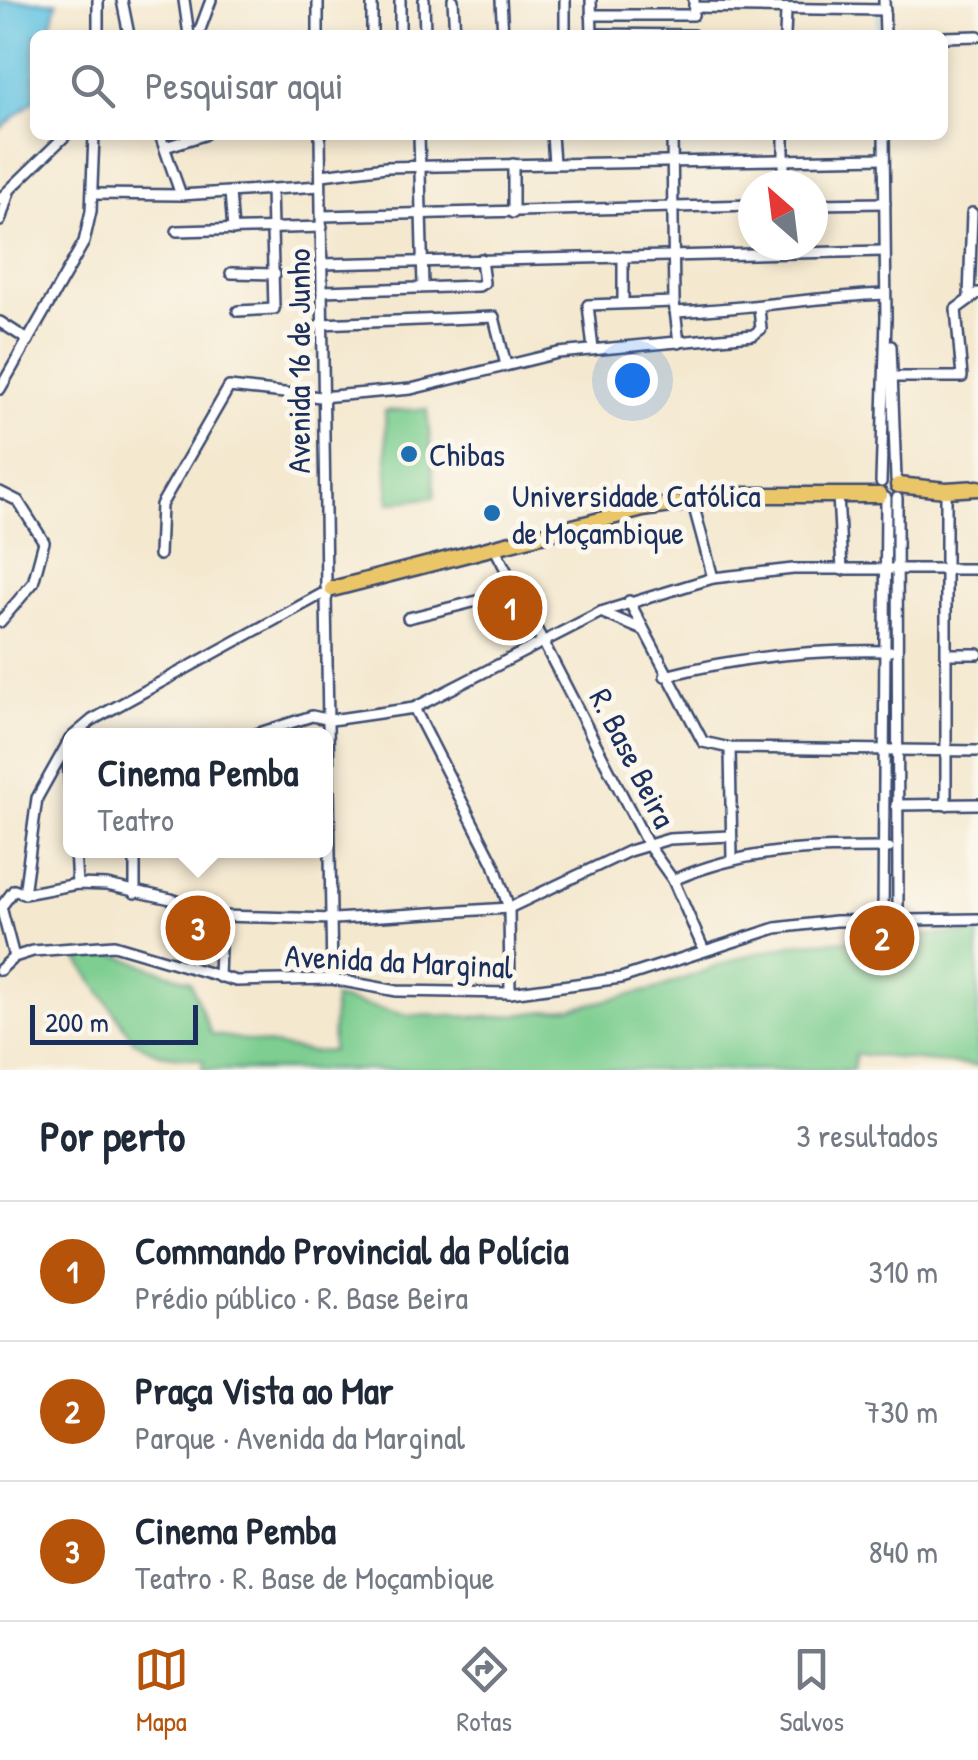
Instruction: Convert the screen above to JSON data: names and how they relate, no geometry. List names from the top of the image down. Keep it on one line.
{"streets":{"street":["Avenida 16 de Junho","R. Base Beira","Avenida da Marginal"]},"crossings":[["Avenida 16 de Junho","Avenida da Marginal"],["R. Base Beira","Avenida da Marginal"]],"places":["Chibas","Universidade Católica de Moçambique"],"scale_bar":"200 m","north":"top left","page":{"search":"Pesquisar aqui","pins":["1","3","2"],"popup":["Cinema Pemba","Teatro"],"scale":"200 m","heading":["Por perto","3 resultados"],"list":[{"mark":"1","name":"Commando Provincial da Polícia","note":"Prédio público · R. Base Beira","value":"310 m"},{"mark":"2","name":"Praça Vista ao Mar","note":"Parque · Avenida da Marginal","value":"730 m"},{"mark":"3","name":"Cinema Pemba","note":"Teatro · R. Base de Moçambique","value":"840 m"}],"nav":["Mapa","Rotas","Salvos"]}}
